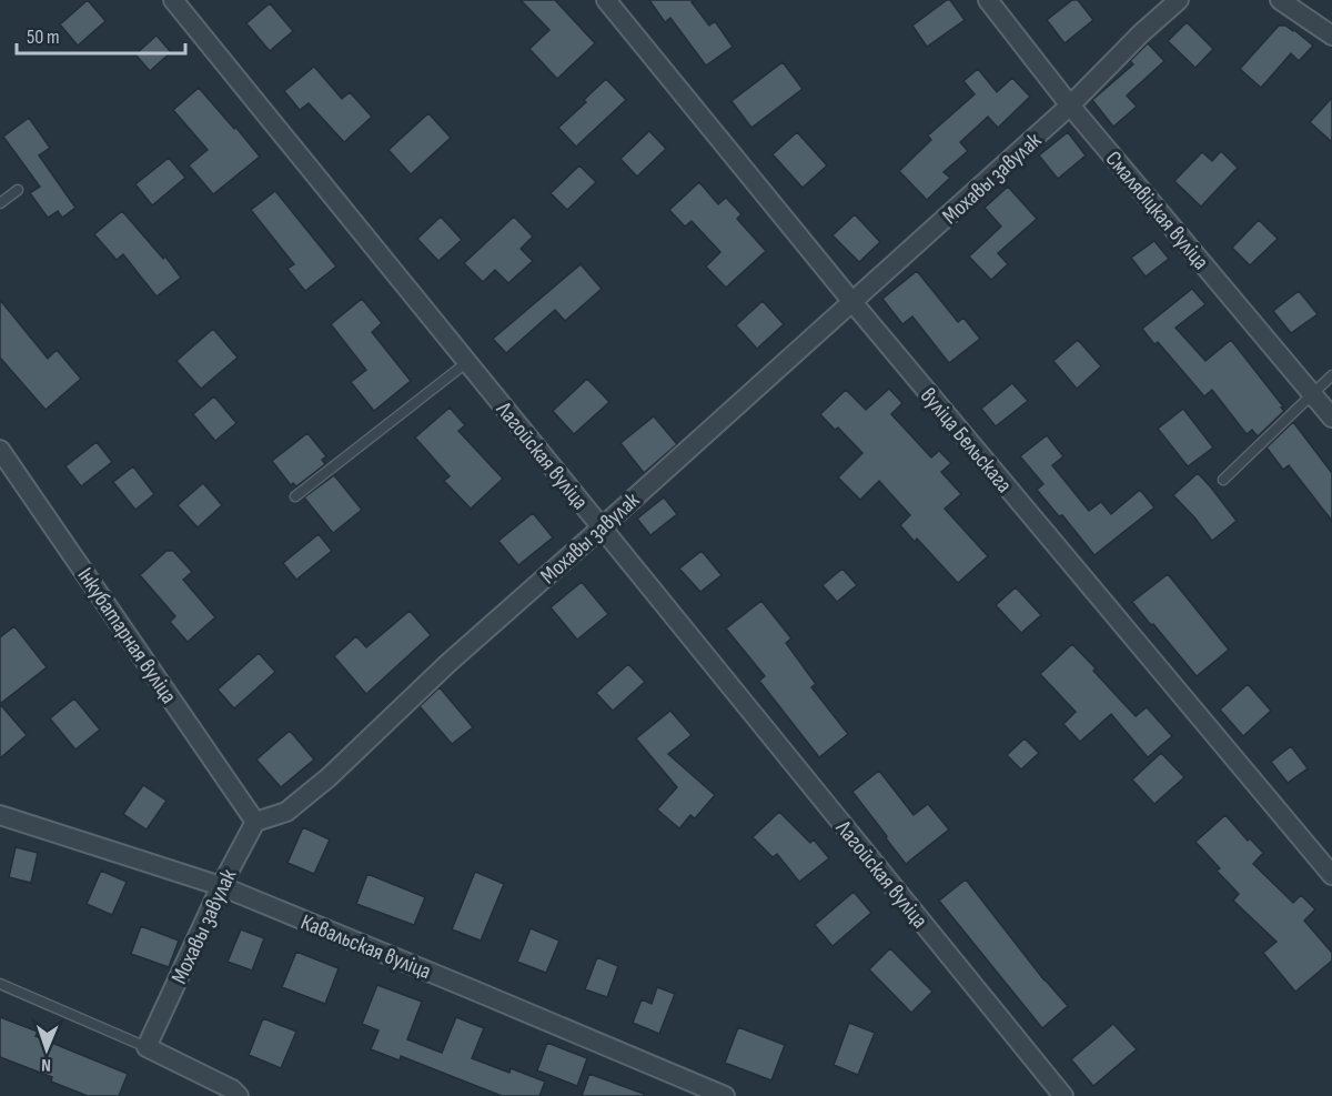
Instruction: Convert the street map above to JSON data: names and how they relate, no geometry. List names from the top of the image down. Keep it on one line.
{"streets":{"street":["Мохавы завулак","Смалявіцкая вуліца","вуліца Бельскага","Лагойская вуліца","Інкубатарная вуліца","Кавальская вуліца"]},"crossings":[["Мохавы завулак","Смалявіцкая вуліца"],["Мохавы завулак","вуліца Бельскага"],["Мохавы завулак","Лагойская вуліца"],["Мохавы завулак","Інкубатарная вуліца"],["Мохавы завулак","Кавальская вуліца"]],"scale_bar":"50 m","north":"bottom"}
